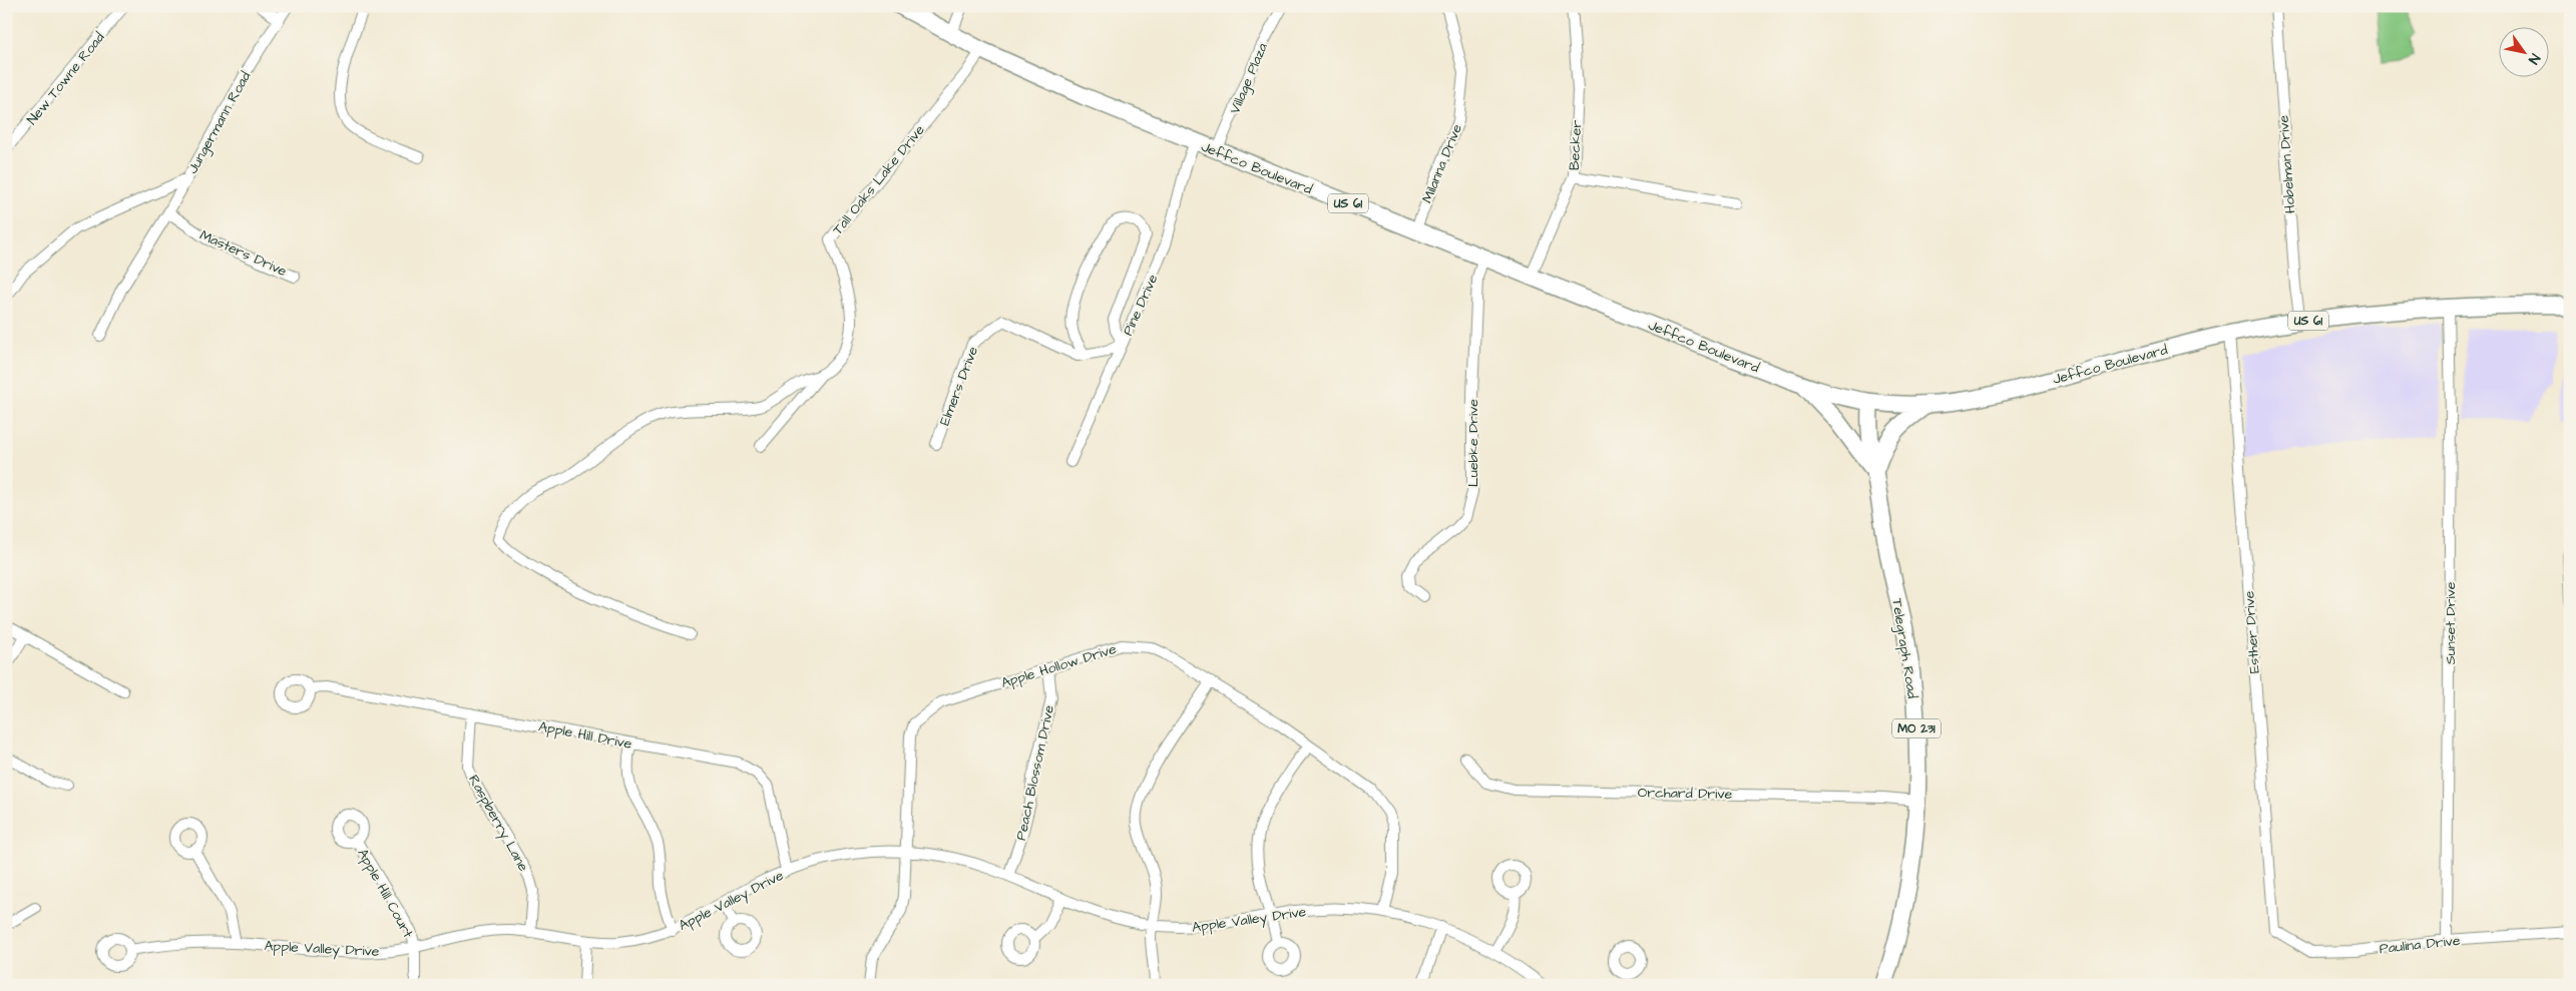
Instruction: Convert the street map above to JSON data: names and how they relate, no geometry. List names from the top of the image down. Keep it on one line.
{"streets":{"main road":["Jeffco Boulevard","US 61","Telegraph Road","MO 231"],"street":["New Towne Road","Village Plaza","Jungermann Road","Becker","Milanna Drive","Hobelman Drive","Tall Oaks Lake Drive","Masters Drive","Pine Drive","Elmers Drive","Luebke Drive","Sunset Drive","Esther Drive","Apple Hollow Drive","Apple Hill Drive","Peach Blossom Drive","Orchard Drive","Raspberry Lane","Apple Hill Court","Apple Valley Drive","Paulina Drive"]},"crossings":[["Village Plaza","Jeffco Boulevard"],["Becker","Jeffco Boulevard"],["Milanna Drive","Jeffco Boulevard"],["Hobelman Drive","Jeffco Boulevard"],["Jeffco Boulevard","Tall Oaks Lake Drive"],["Jeffco Boulevard","Pine Drive"],["Jeffco Boulevard","Luebke Drive"],["Jeffco Boulevard","Sunset Drive"],["Jeffco Boulevard","Esther Drive"],["Jeffco Boulevard","Telegraph Road"],["Pine Drive","Elmers Drive"],["Sunset Drive","Paulina Drive"],["Esther Drive","Paulina Drive"],["Telegraph Road","Orchard Drive"],["Apple Hollow Drive","Peach Blossom Drive"],["Apple Hollow Drive","Apple Valley Drive"],["Apple Hill Drive","Raspberry Lane"],["Apple Hill Drive","Apple Valley Drive"],["Peach Blossom Drive","Apple Valley Drive"],["Raspberry Lane","Apple Valley Drive"],["Apple Hill Court","Apple Valley Drive"]],"north":"bottom right"}
